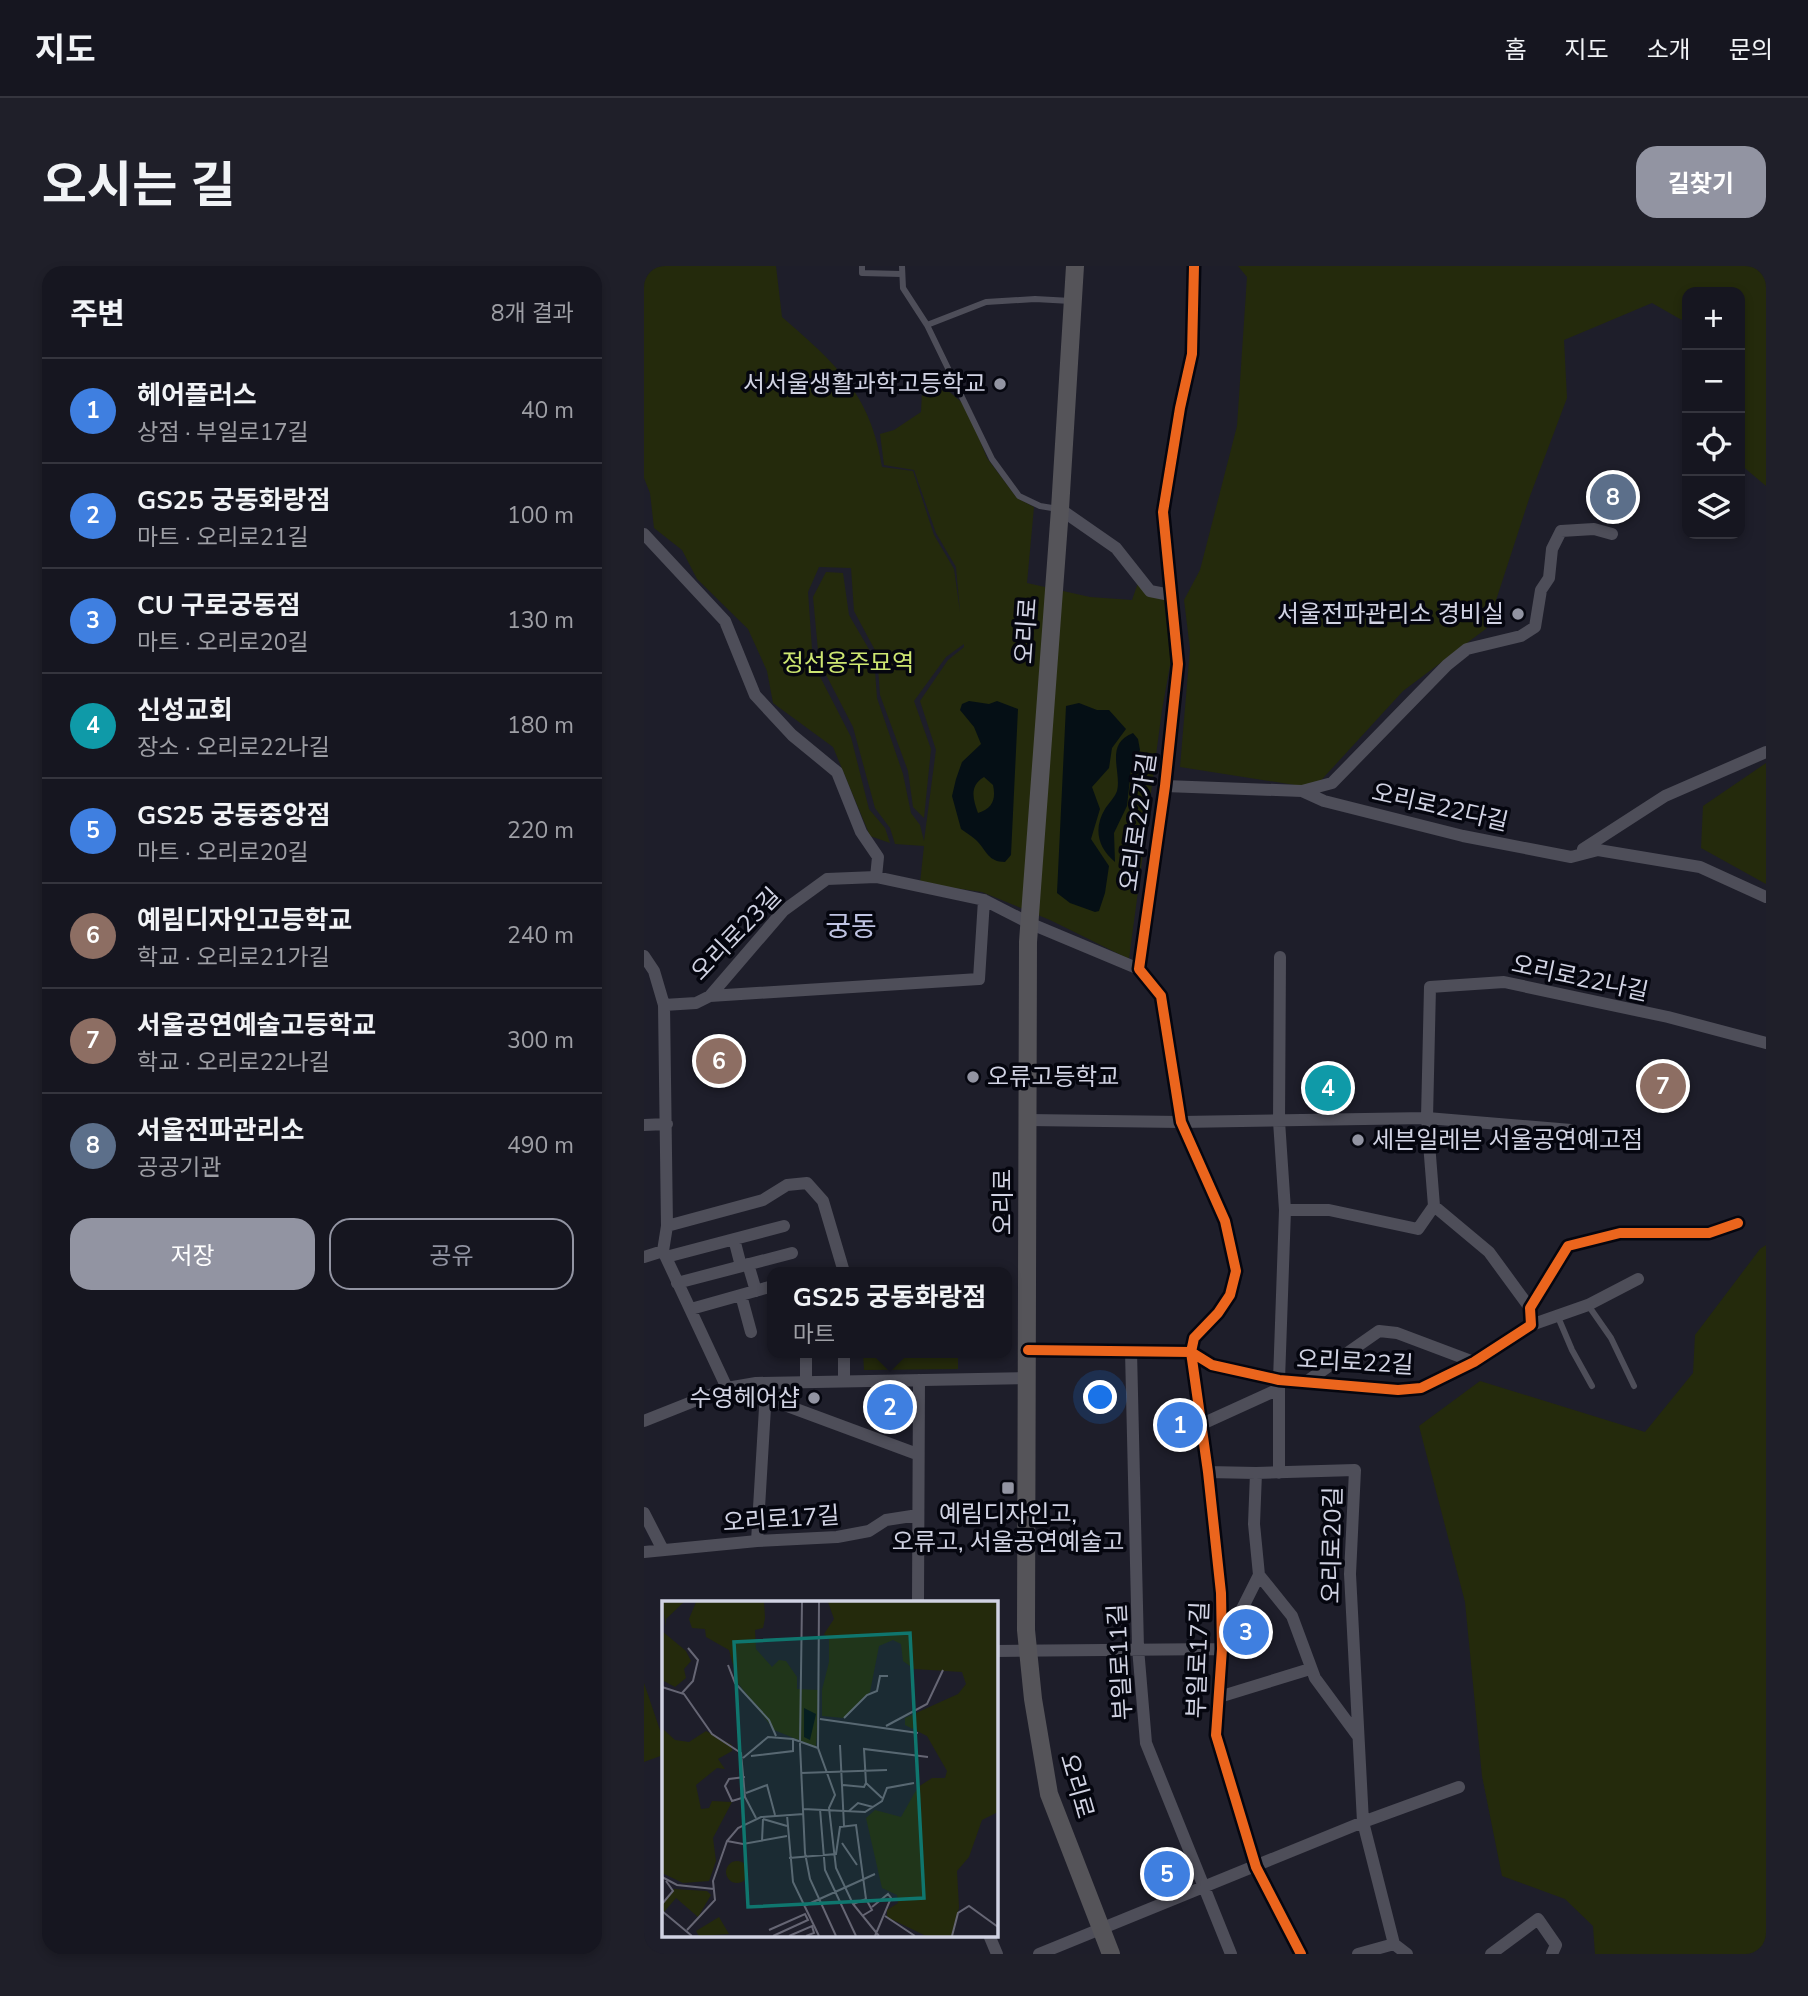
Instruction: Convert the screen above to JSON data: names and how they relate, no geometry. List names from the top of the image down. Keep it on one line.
{"streets":{"main road":["오리로"],"street":["오리로22다길","오리로22가길","오리로23길","오리로22나길","오리로22길","오리로17길","오리로20길","부일로17길","부일로11길"]},"crossings":[["오리로","오리로23길"],["오리로","오리로22길"],["오리로22다길","오리로22가길"],["오리로22길","부일로17길"],["오리로22길","부일로11길"],["오리로20길","부일로17길"]],"districts":["궁동"],"parks":["정선옹주묘역"],"places":{"other":["서서울생활과학고등학교","서울전파관리소 경비실","오류고등학교","세븐일레븐 서울공연예고점","수영헤어샵"],"transit":["예림디자인고, 오류고, 서울공연예술고"]},"page":{"header":"지도","nav":["홈","지도","소개","문의"],"title":"오시는 길","buttons":["길찾기",["저장","공유"]],"heading":["주변","8개 결과"],"map_buttons":["+","−"],"list":[{"mark":"1","name":"헤어플러스","note":"상점 · 부일로17길","value":"40 m"},{"mark":"2","name":"GS25 궁동화랑점","note":"마트 · 오리로21길","value":"100 m"},{"mark":"3","name":"CU 구로궁동점","note":"마트 · 오리로20길","value":"130 m"},{"mark":"4","name":"신성교회","note":"장소 · 오리로22나길","value":"180 m"},{"mark":"5","name":"GS25 궁동중앙점","note":"마트 · 오리로20길","value":"220 m"},{"mark":"6","name":"예림디자인고등학교","note":"학교 · 오리로21가길","value":"240 m"},{"mark":"7","name":"서울공연예술고등학교","note":"학교 · 오리로22나길","value":"300 m"},{"mark":"8","name":"서울전파관리소","note":"공공기관","value":"490 m"}],"pins":["8","6","7","4","2","1","3","5"],"popup":["GS25 궁동화랑점","마트"]}}
